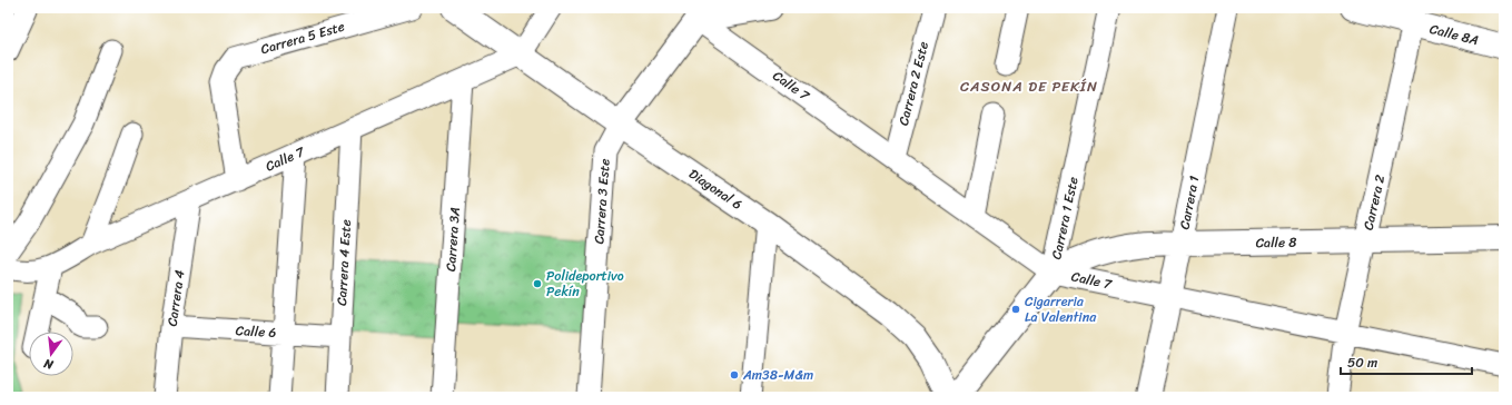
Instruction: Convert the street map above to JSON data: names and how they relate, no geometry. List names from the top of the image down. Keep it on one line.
{"streets":{"main road":["Calle 8A","Diagonal 6","Carrera 3 Este","Carrera 1","Carrera 1 Este","Calle 8"],"street":["Carrera 5 Este","Carrera 2 Este","Calle 7","Carrera 2","Carrera 3A","Carrera 4 Este","Carrera 4","Calle 6"]},"crossings":[["Calle 8A","Carrera 2"],["Carrera 5 Este","Calle 7"],["Carrera 2 Este","Calle 7"],["Calle 7","Diagonal 6"],["Calle 7","Carrera 3 Este"],["Calle 7","Carrera 1"],["Calle 7","Carrera 2"],["Calle 7","Carrera 1 Este"],["Calle 7","Carrera 3A"],["Calle 7","Calle 8"],["Calle 7","Carrera 4 Este"],["Calle 7","Carrera 4"],["Diagonal 6","Carrera 3 Este"],["Carrera 1","Calle 8"],["Carrera 2","Calle 8"],["Carrera 1 Este","Calle 8"],["Carrera 4 Este","Calle 6"],["Carrera 4","Calle 6"]],"districts":["CASONA DE PEKÍN"],"places":["Polideportivo Pekín","Cigarreria La Valentina","Am38-M&m"],"scale_bar":"50 m","north":"bottom"}
